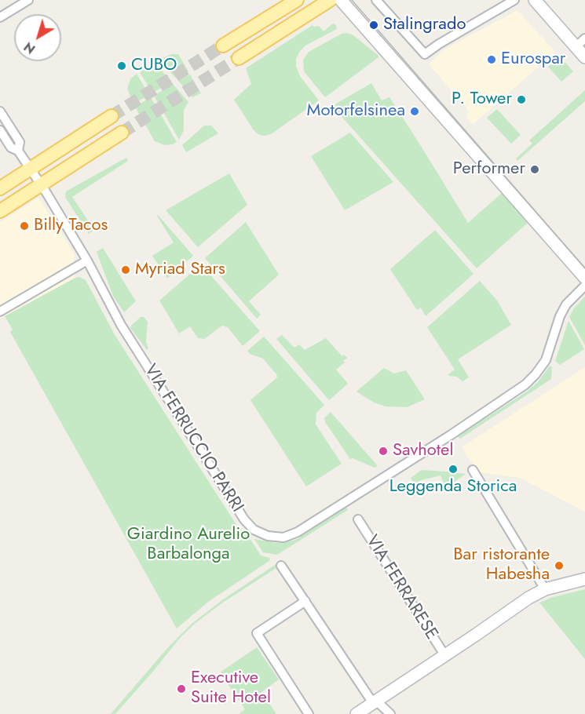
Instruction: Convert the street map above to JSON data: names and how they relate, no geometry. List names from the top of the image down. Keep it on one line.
{"streets":{"main road":["VIA FERRARESE"],"street":["VIA FERRUCCIO PARRI"]},"parks":["Giardino Aurelio Barbalonga"],"places":["Stalingrado","Eurospar","CUBO","P. Tower","Motorfelsinea","Performer","Billy Tacos","Myriad Stars","Savhotel","Leggenda Storica","Bar ristorante Habesha","Executive Suite Hotel"],"north":"bottom left"}
